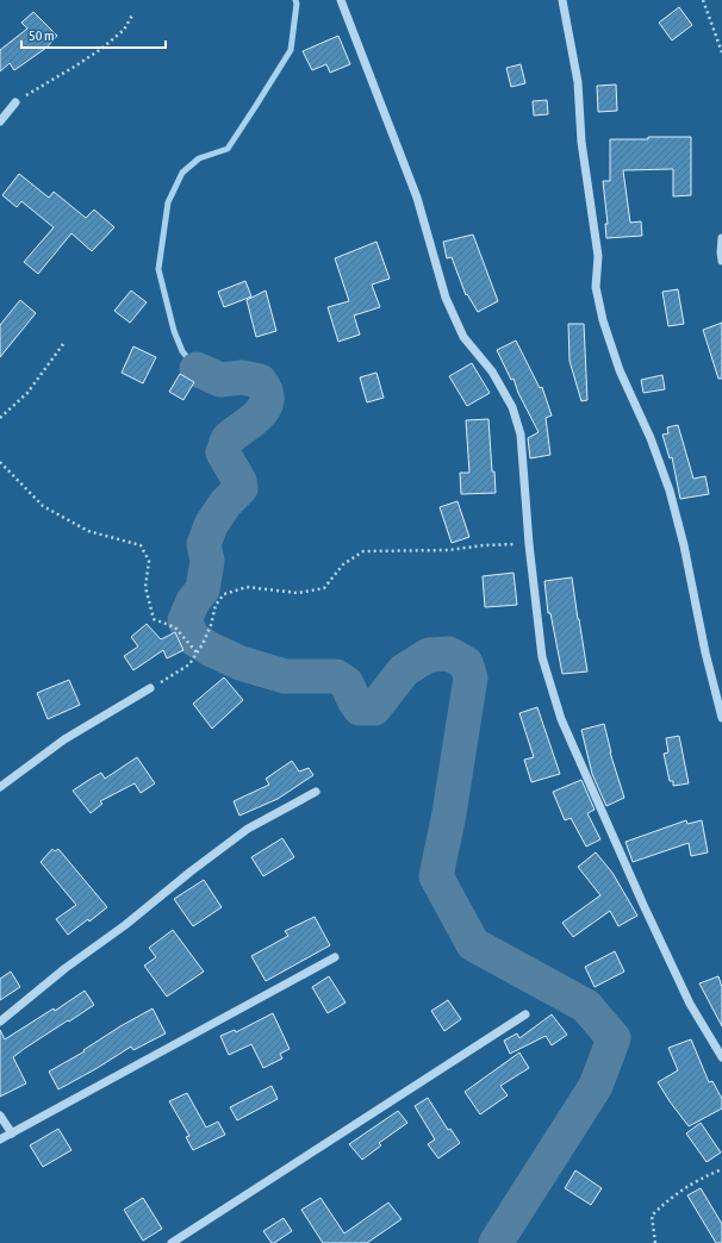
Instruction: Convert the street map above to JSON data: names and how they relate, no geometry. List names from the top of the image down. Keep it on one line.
{"scale_bar":"50 m"}
